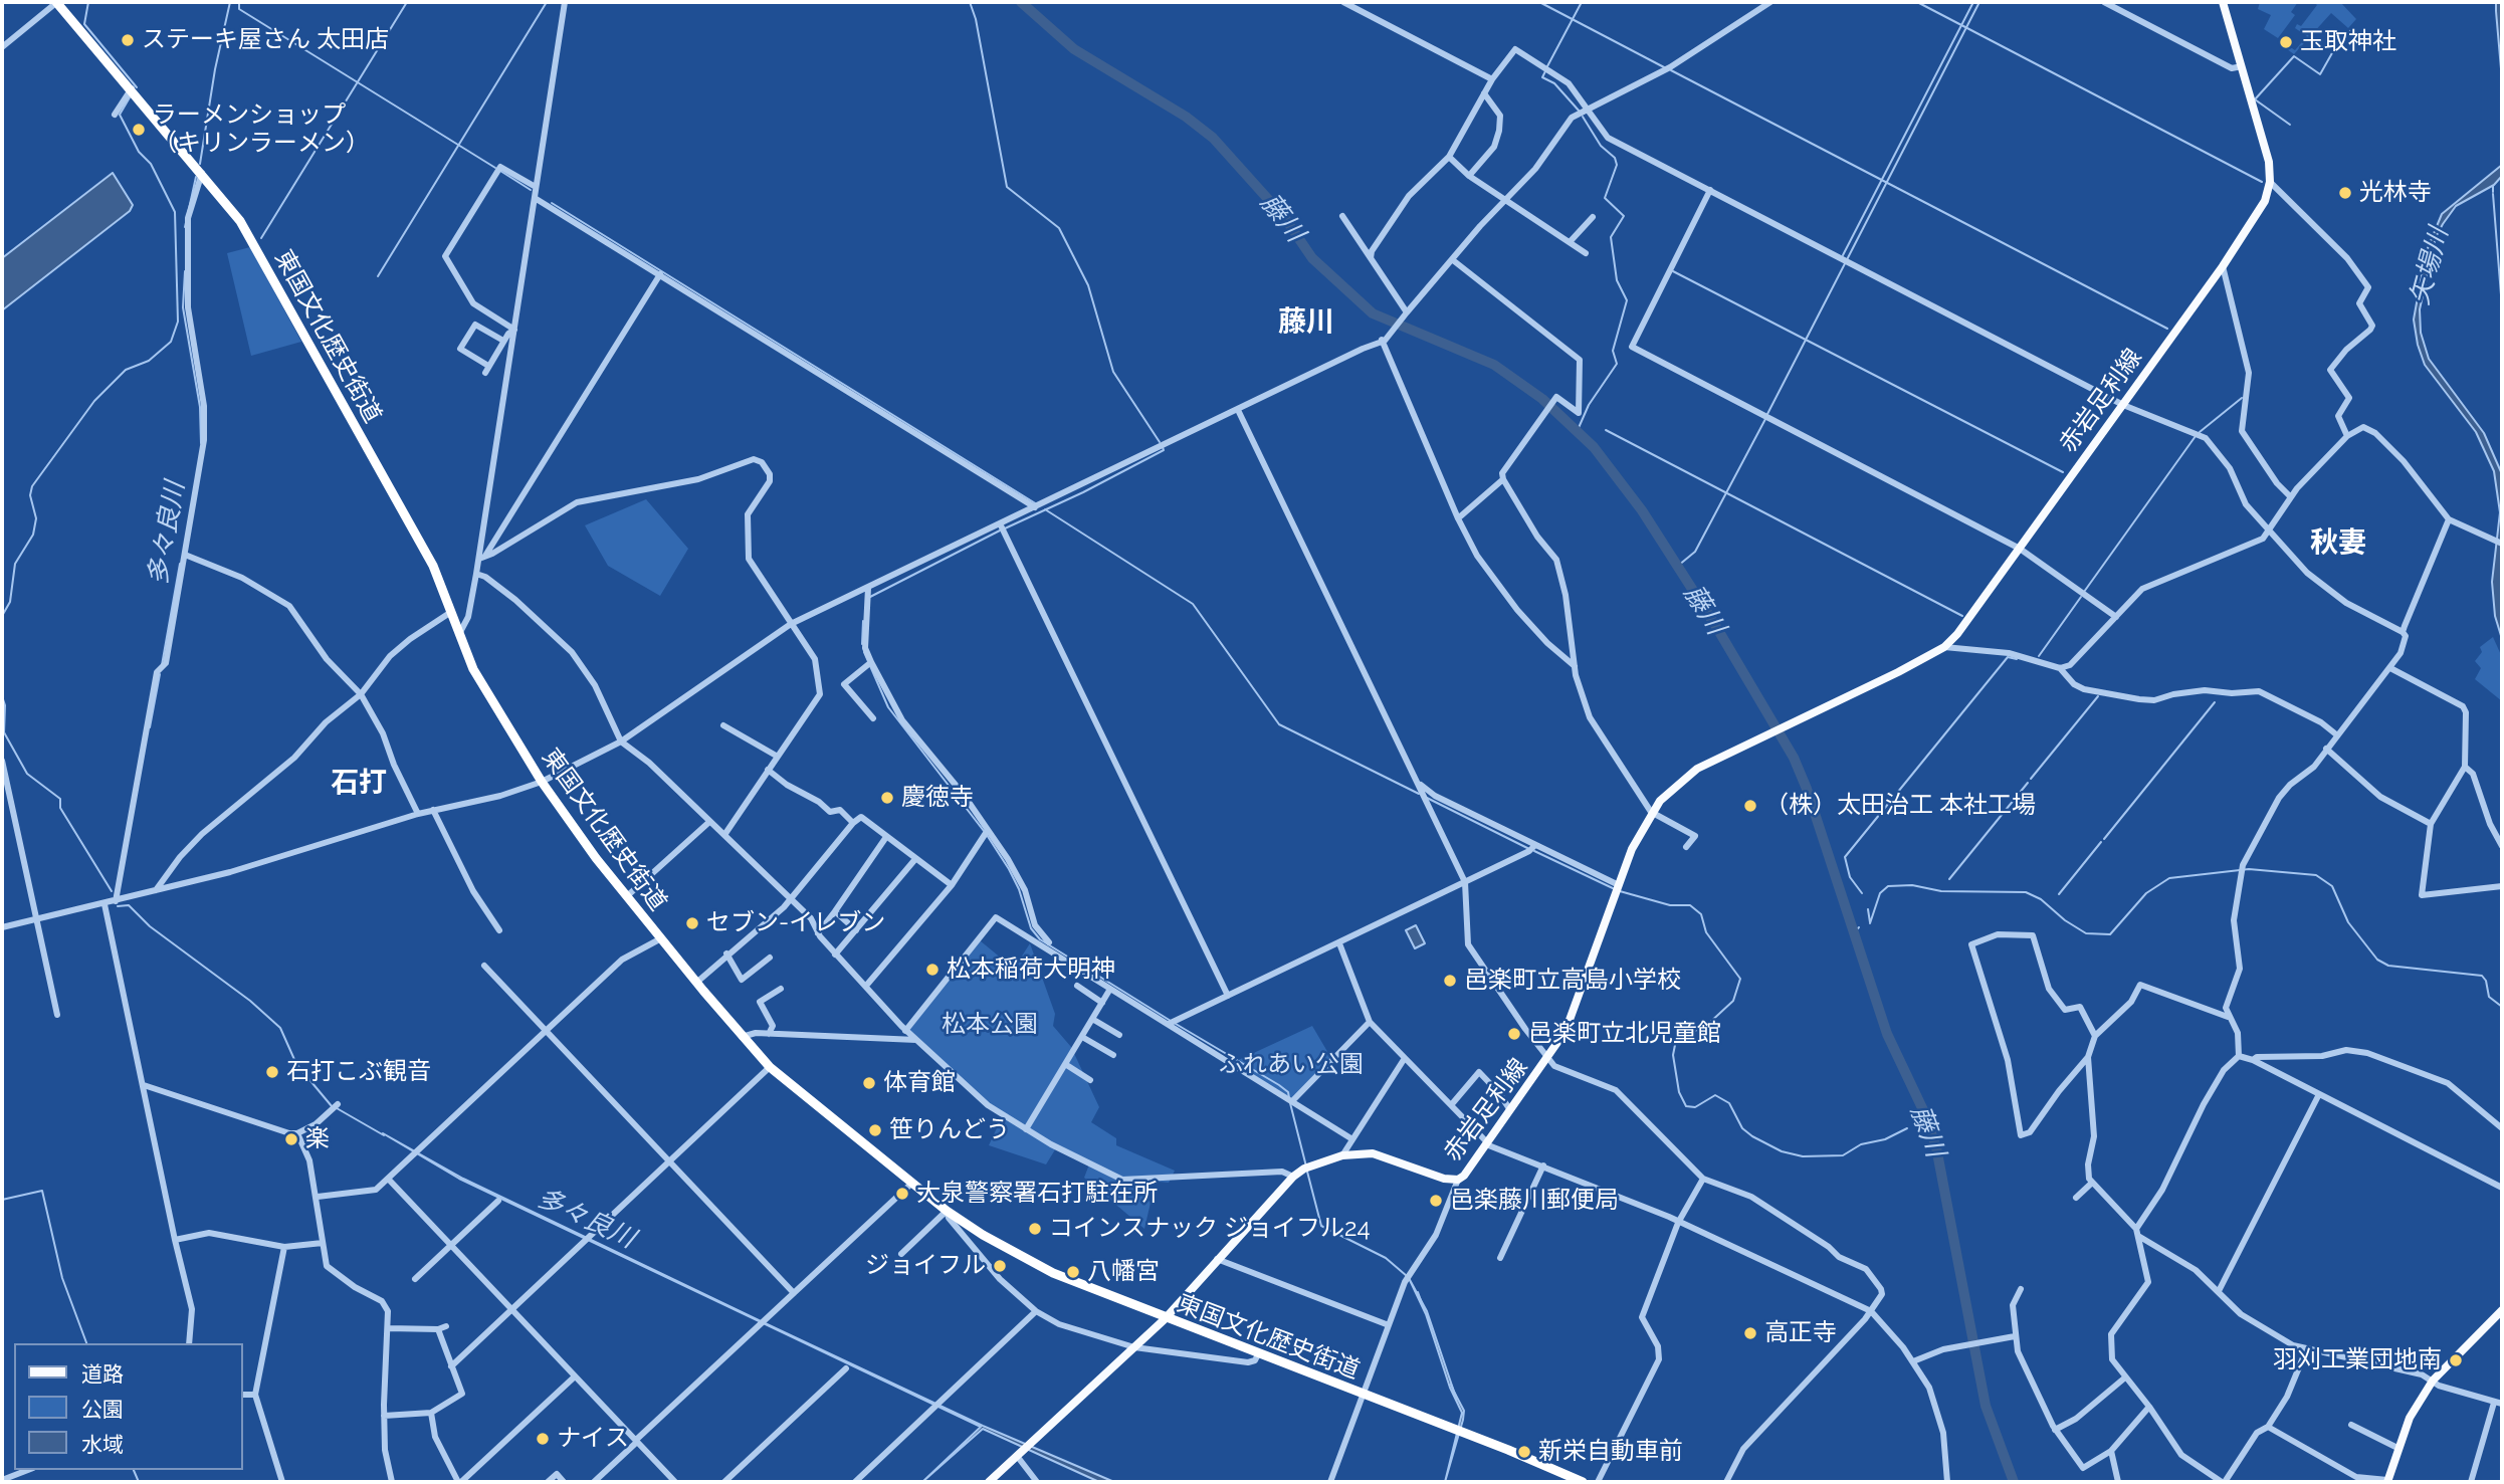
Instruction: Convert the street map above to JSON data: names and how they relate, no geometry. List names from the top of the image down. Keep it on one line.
{"streets":{"highway":["東国文化歴史街道"],"main road":["赤岩足利線"]},"crossings":[["東国文化歴史街道","赤岩足利線"]],"districts":["藤川","秋妻","石打"],"water":["藤川","矢場川","多々良川"],"parks":["松本公園","ふれあい公園"],"places":["ステーキ屋さん 太田店","玉取神社","ラーメンショップ （キリンラーメン）","光林寺","慶徳寺","（株）太田治工 本社工場","セブン-イレブン","松本稲荷大明神","邑楽町立高島小学校","邑楽町立北児童館","石打こぶ観音","体育館","笹りんどう","楽","大泉警察署石打駐在所","邑楽藤川郵便局","コインスナック ジョイフル24","ジョイフル","八幡宮","高正寺","羽刈工業団地南","ナイス","新栄自動車前"],"legend":["道路","公園","水域"]}
